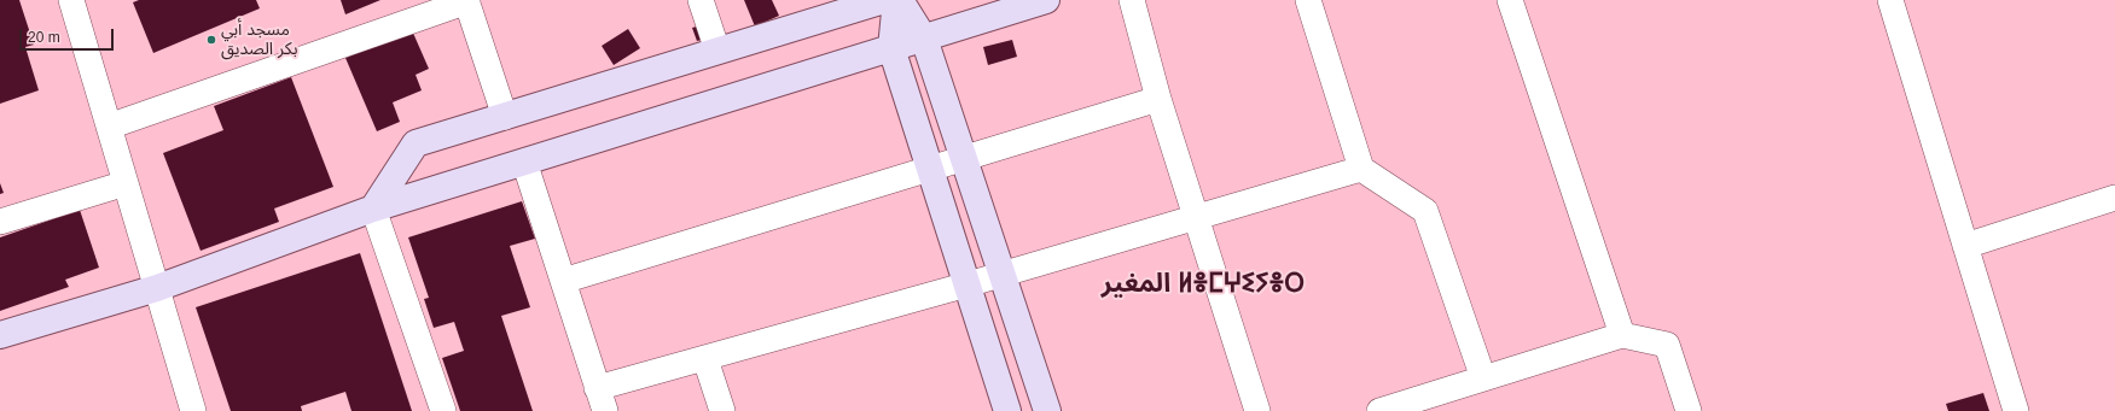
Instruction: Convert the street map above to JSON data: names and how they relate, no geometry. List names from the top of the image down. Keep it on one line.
{"districts":["المغير ⵍⴻⵎⵖⵉⵢⴻⵔ"],"places":["مسجد أبي بكر الصديق"],"scale_bar":"20 m"}
